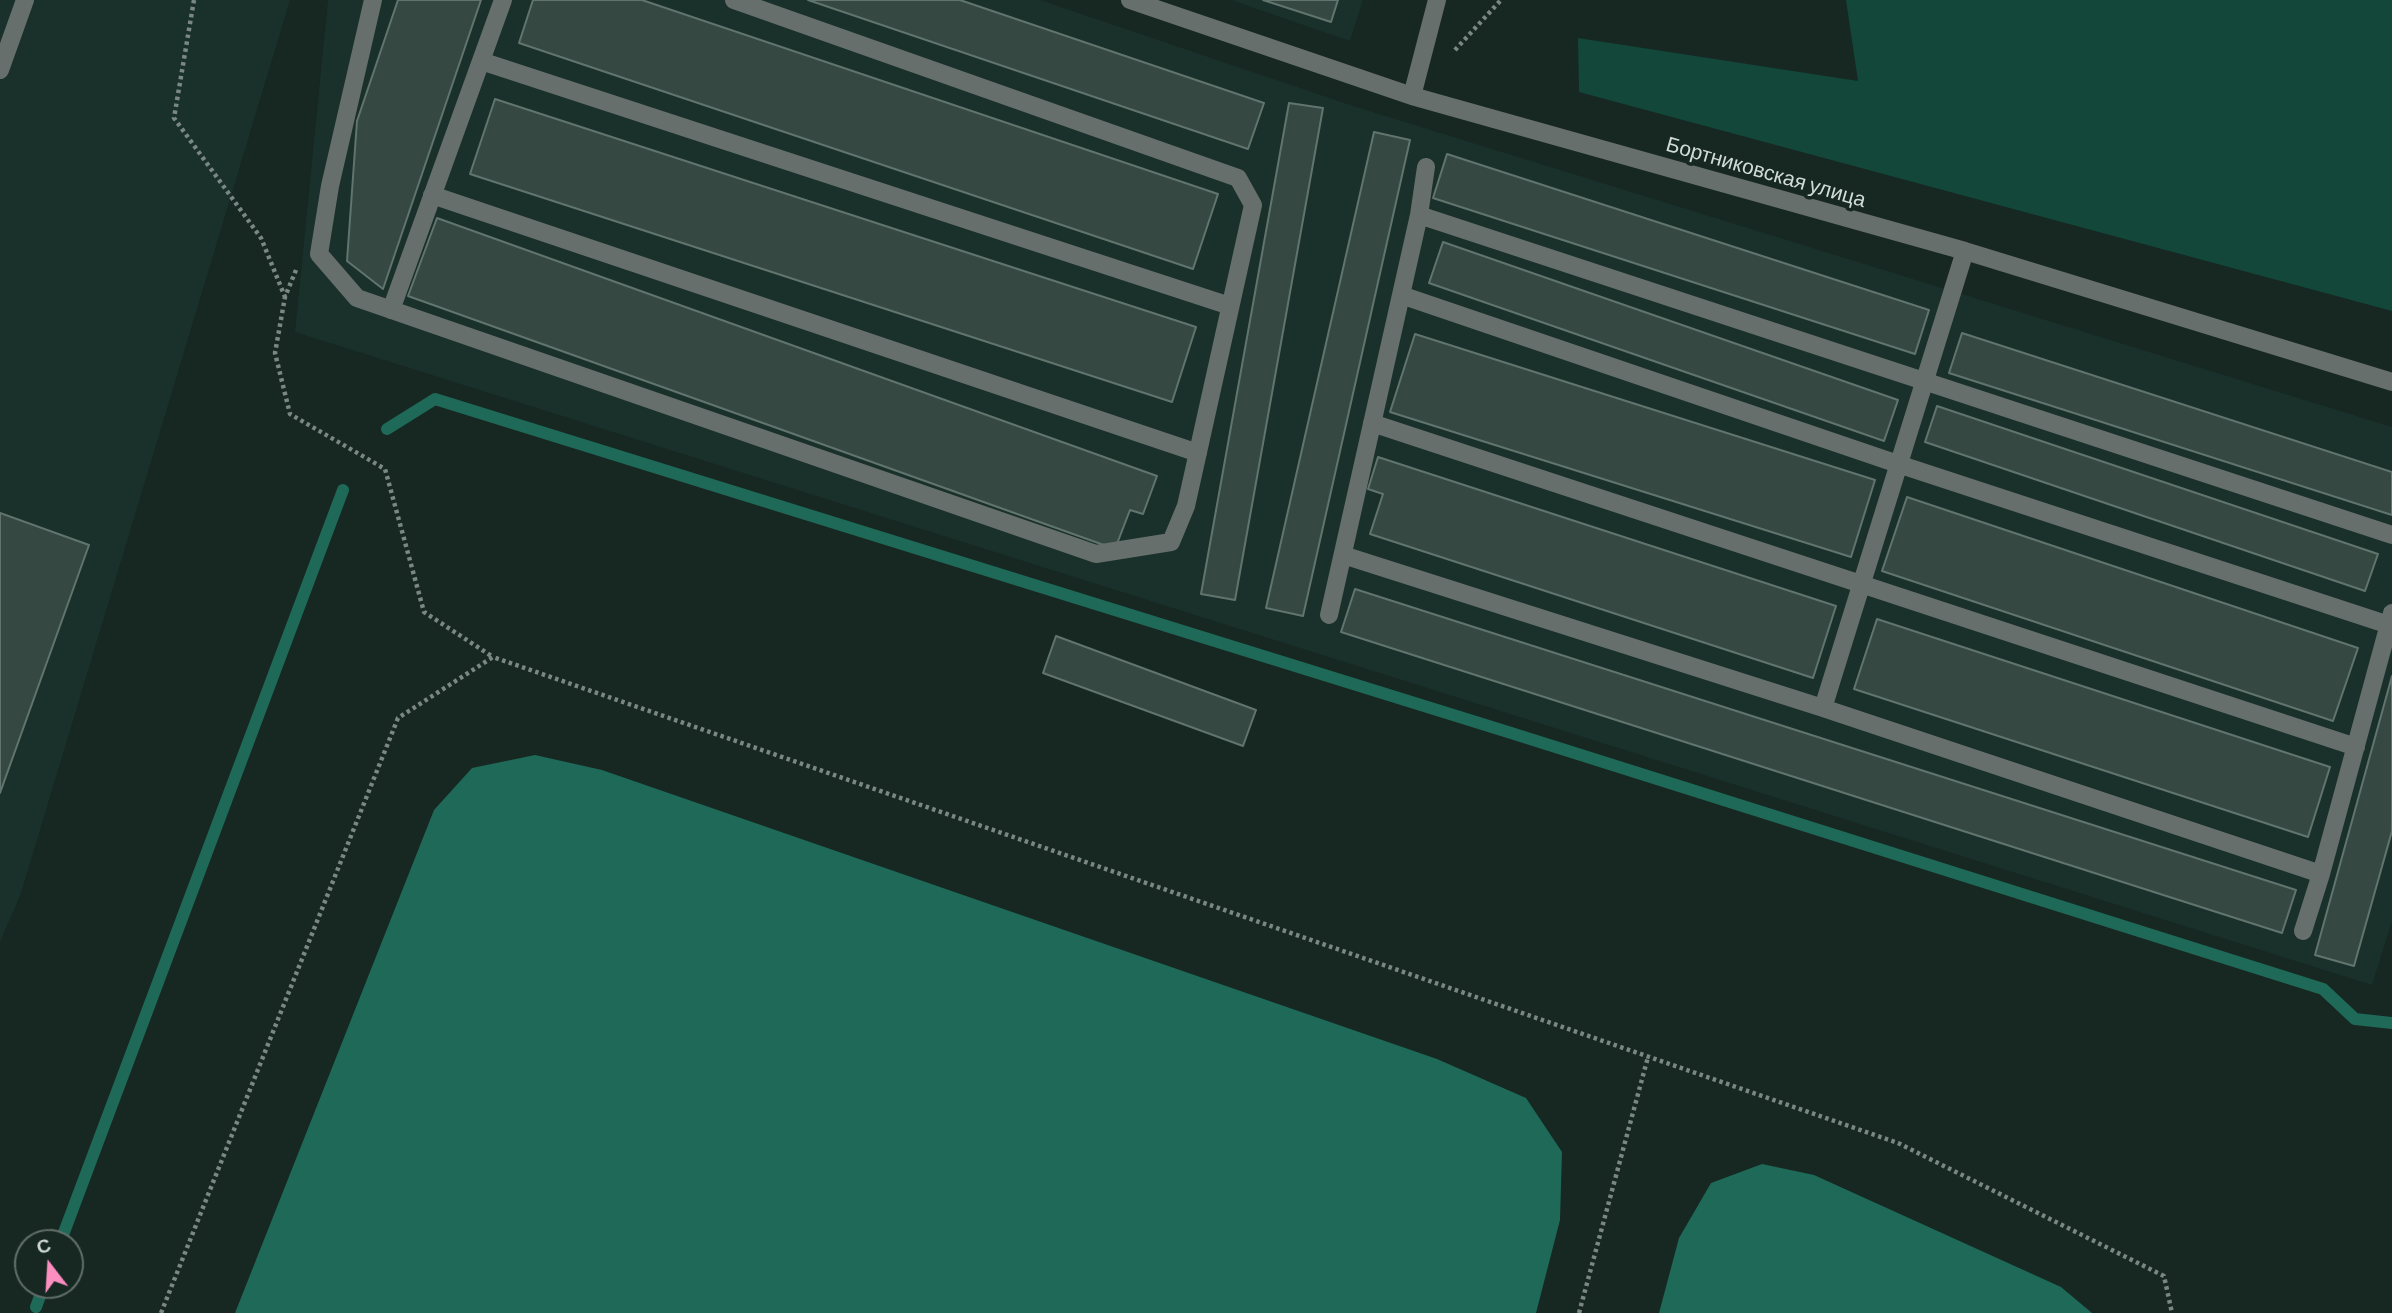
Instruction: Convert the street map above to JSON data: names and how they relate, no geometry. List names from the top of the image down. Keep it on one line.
{"streets":{"street":["Бортниковская улица"]},"north":"top"}
